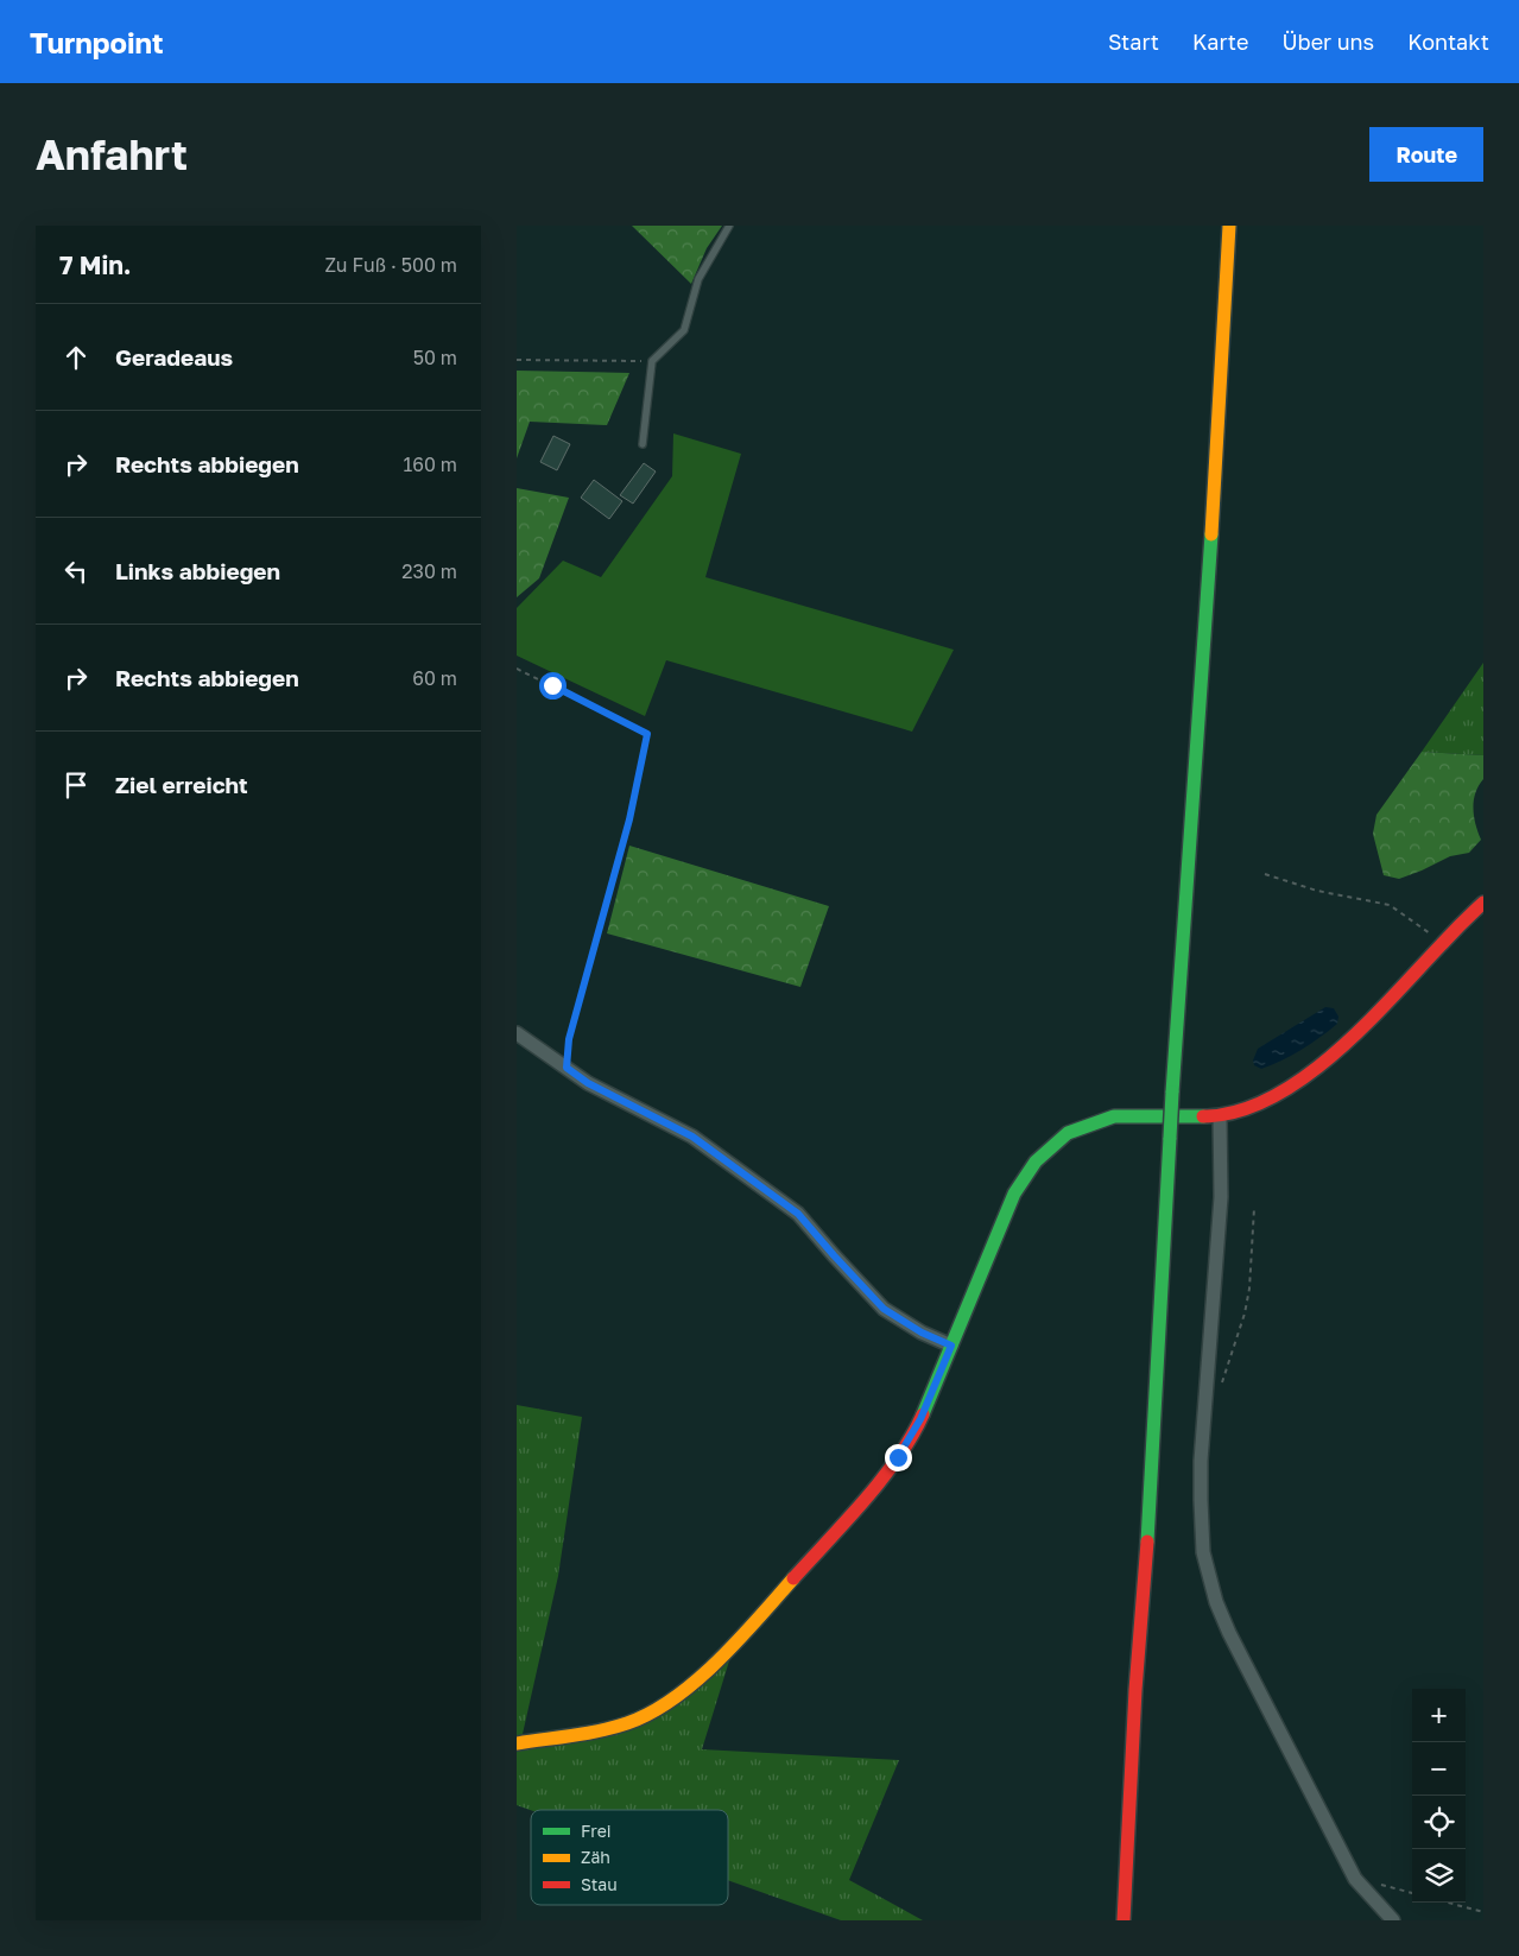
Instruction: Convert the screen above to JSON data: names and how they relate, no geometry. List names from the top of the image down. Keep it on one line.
{"legend":["Frei","Zäh","Stau"],"page":{"header":"Turnpoint","nav":["Start","Karte","Über uns","Kontakt"],"buttons":"Route","title":"Anfahrt","heading":["7 Min.","Zu Fuß · 500 m"],"list":[["Geradeaus","50 m"],["Rechts abbiegen","160 m"],["Links abbiegen","230 m"],["Rechts abbiegen","60 m"],"Ziel erreicht"],"map_buttons":["+","−"]}}
